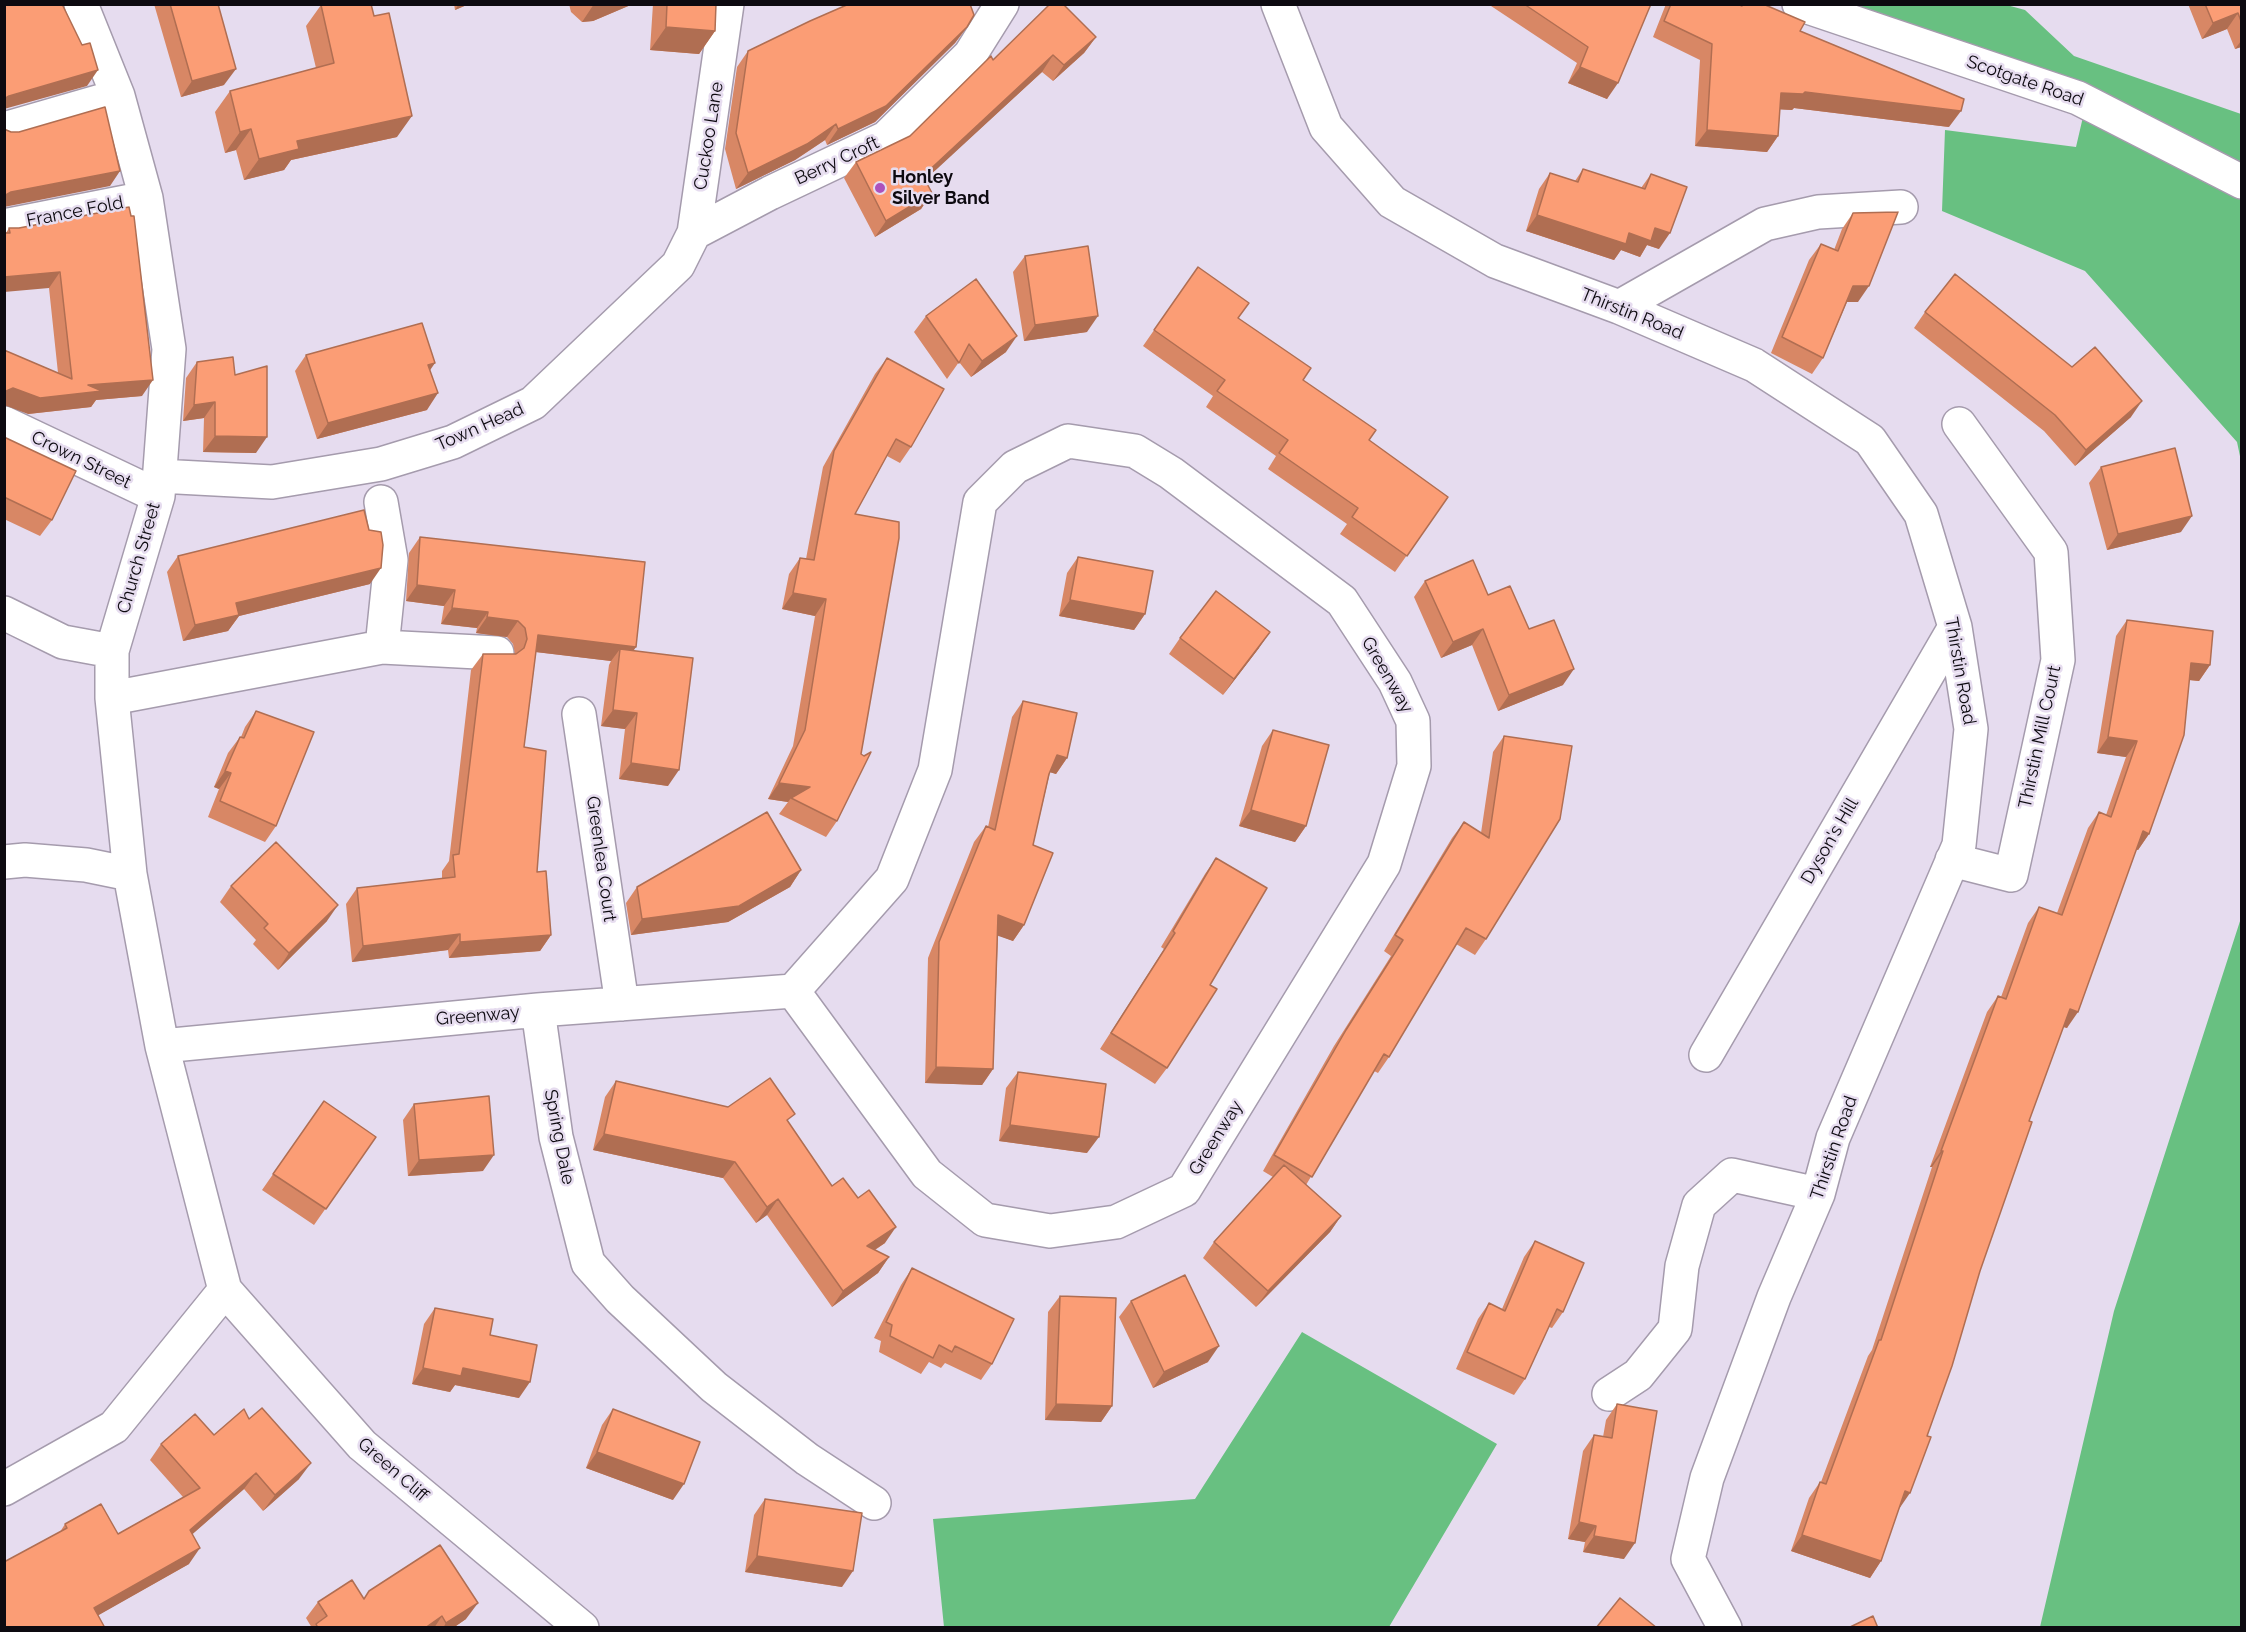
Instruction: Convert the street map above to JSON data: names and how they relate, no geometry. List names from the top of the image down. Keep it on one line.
{"streets":{"street":["Scotgate Road","Cuckoo Lane","Berry Croft","France Fold","Thirstin Road","Town Head","Crown Street","Church Street","Greenway","Thirstin Mill Court","Dyson's Hill","Greenlea Court","Spring Dale","Green Cliff"]},"crossings":[["Cuckoo Lane","Berry Croft"],["Cuckoo Lane","Town Head"],["France Fold","Church Street"],["Thirstin Road","Thirstin Mill Court"],["Thirstin Road","Dyson's Hill"],["Town Head","Crown Street"],["Town Head","Church Street"],["Crown Street","Church Street"],["Church Street","Greenway"],["Church Street","Green Cliff"],["Greenway","Greenlea Court"],["Greenway","Spring Dale"],["Greenway","Green Cliff"]],"places":["Honley Silver Band"]}
